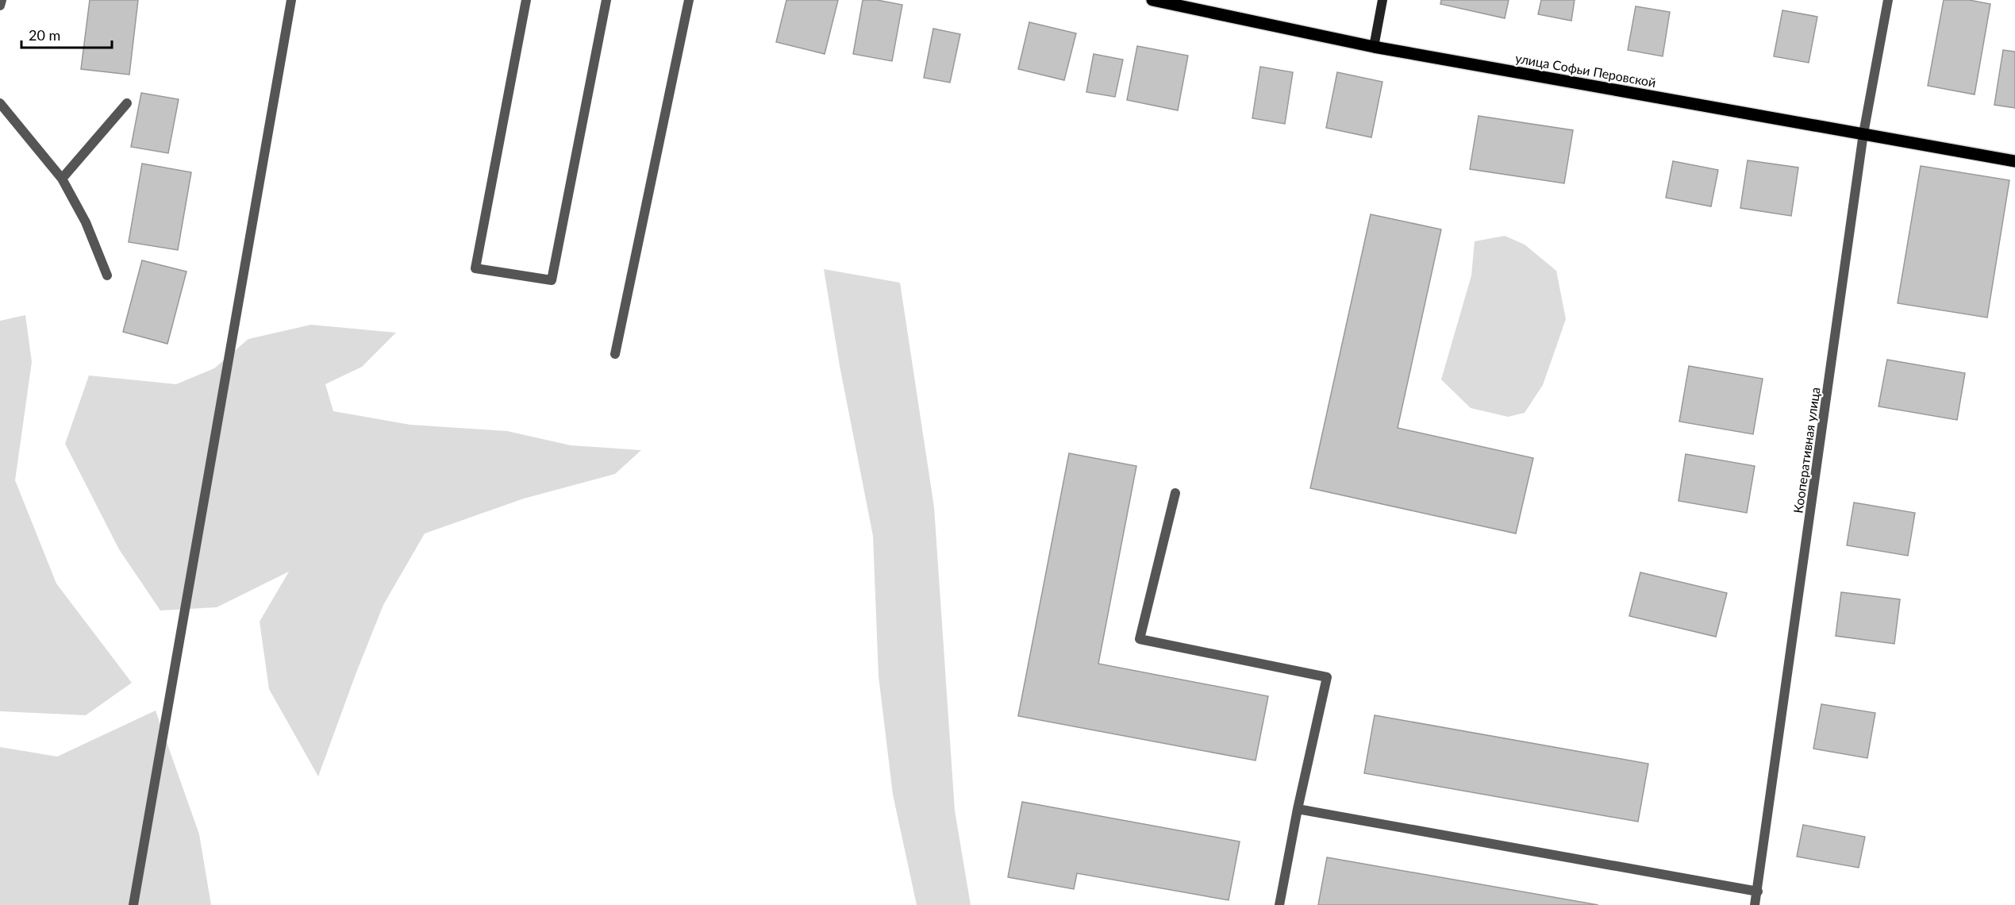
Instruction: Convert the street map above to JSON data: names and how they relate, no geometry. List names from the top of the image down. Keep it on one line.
{"streets":{"main road":["улица Софьи Перовской"],"street":["Кооперативная улица"]},"crossings":[["улица Софьи Перовской","Кооперативная улица"]],"scale_bar":"20 m"}
